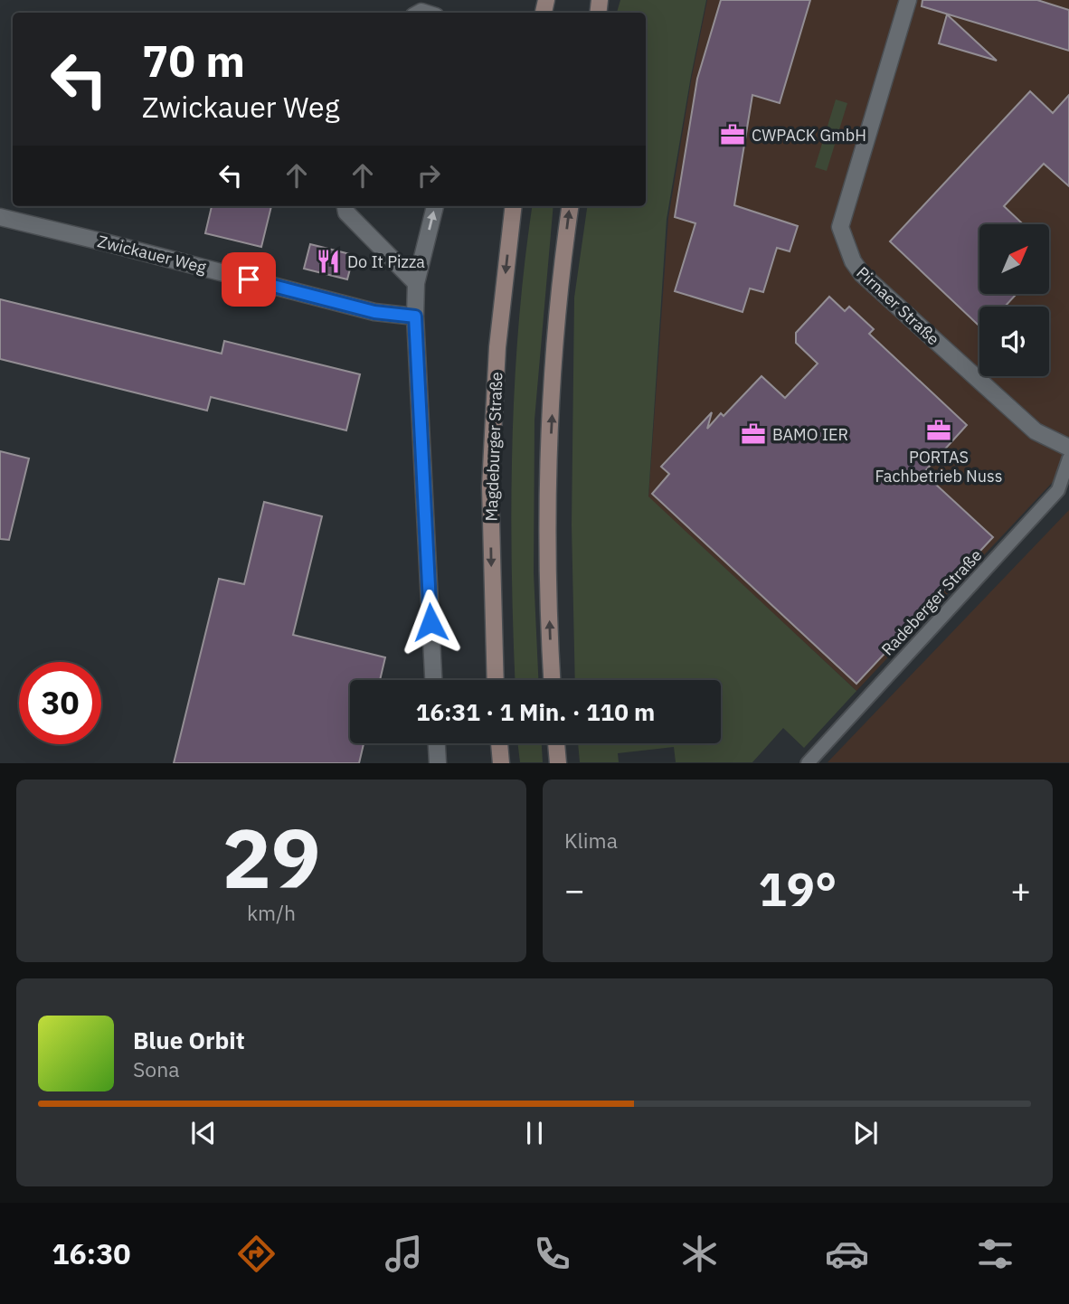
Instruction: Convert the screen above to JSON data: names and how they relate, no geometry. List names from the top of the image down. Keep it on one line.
{"streets":{"main road":["Magdeburger Straße"],"street":["Zwickauer Weg","Pirnaer Straße"],"lane":["Radeberger Straße"]},"places":{"office":["CWPACK GmbH","PORTAS Fachbetrieb Nuss","BAMO IER"],"restaurant":["Do It Pizza"]},"north":"top right","page":{"turn":["70 m","Zwickauer Weg"],"limit":"30","trip":"16:31 · 1 Min. · 110 m","tile":[["29","km/h"],"Klima"],"heat":["−","19°","+"],"song":["Blue Orbit","Sona"],"tabs":"16:30"}}
